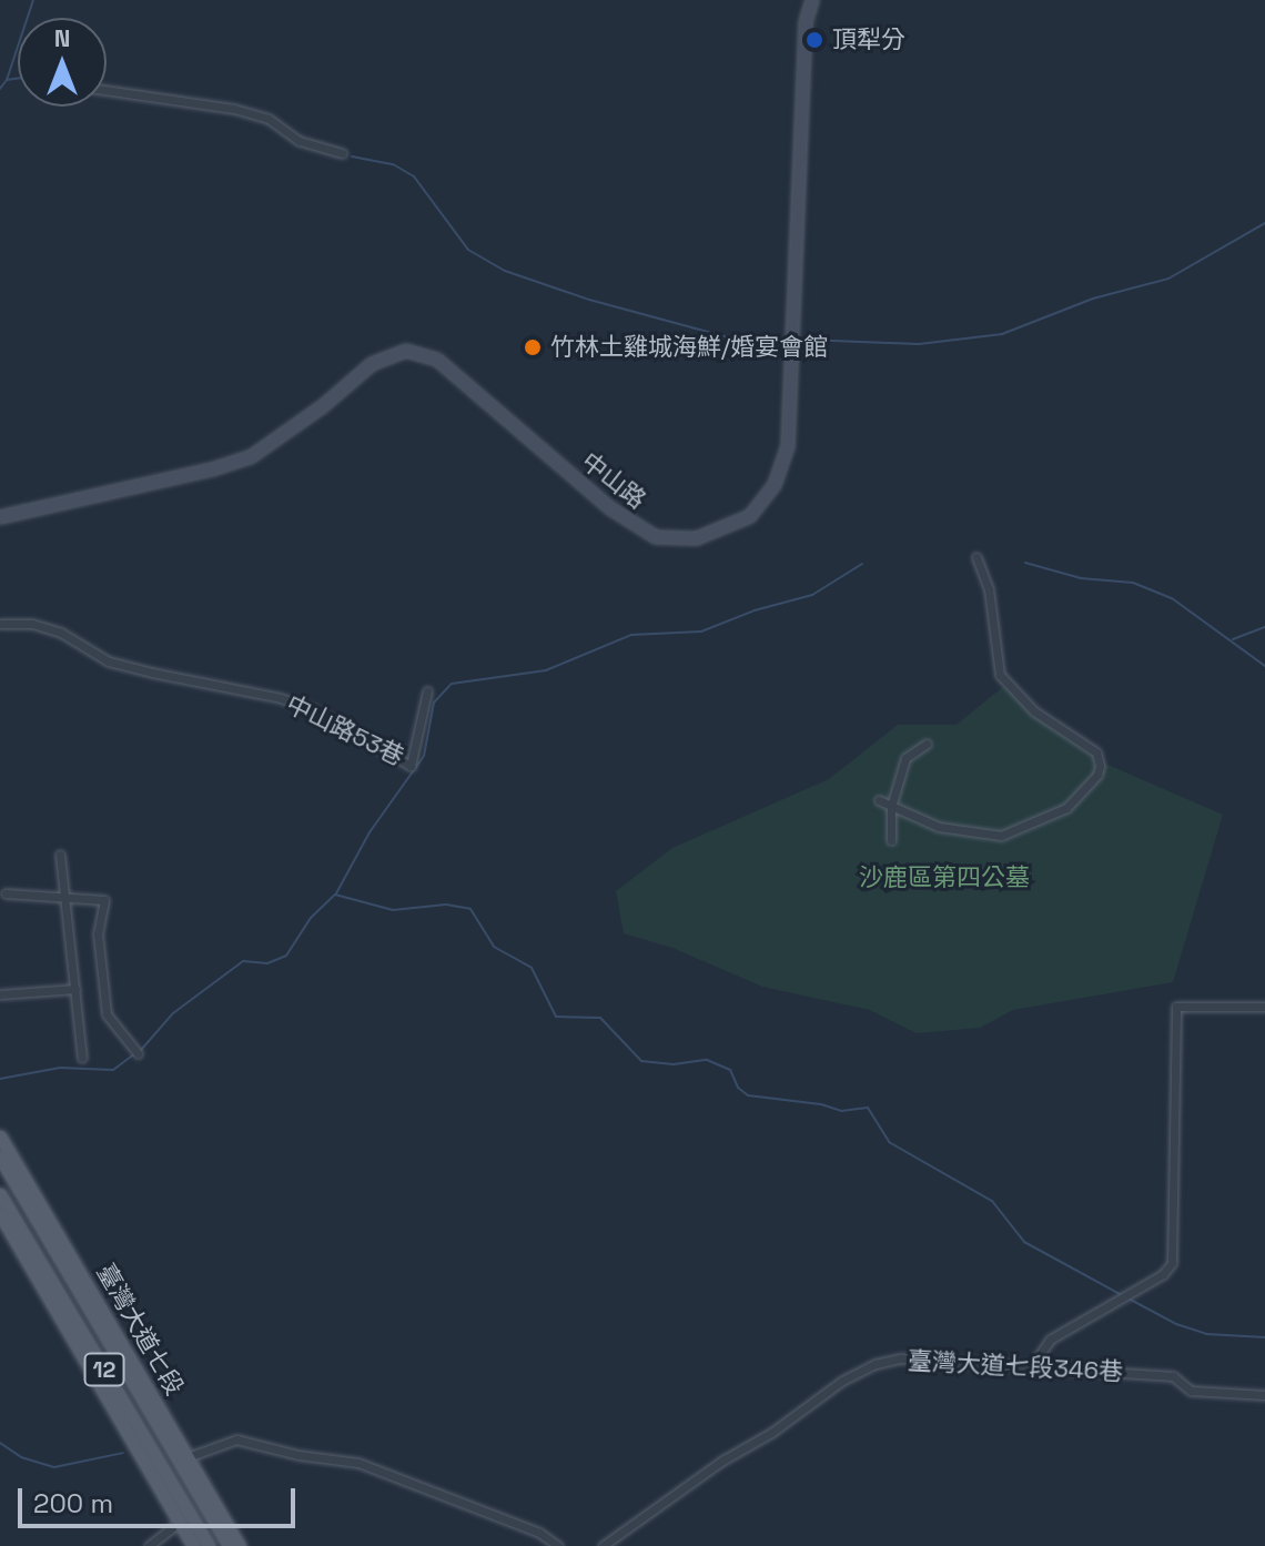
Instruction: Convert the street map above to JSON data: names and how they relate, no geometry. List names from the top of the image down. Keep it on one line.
{"streets":{"main road":["臺灣大道七段","12"],"street":["中山路","中山路53巷","臺灣大道七段346巷"]},"parks":["沙鹿區第四公墓"],"places":["頂犁分","竹林土雞城海鮮/婚宴會館"],"scale_bar":"200 m","north":"top"}
